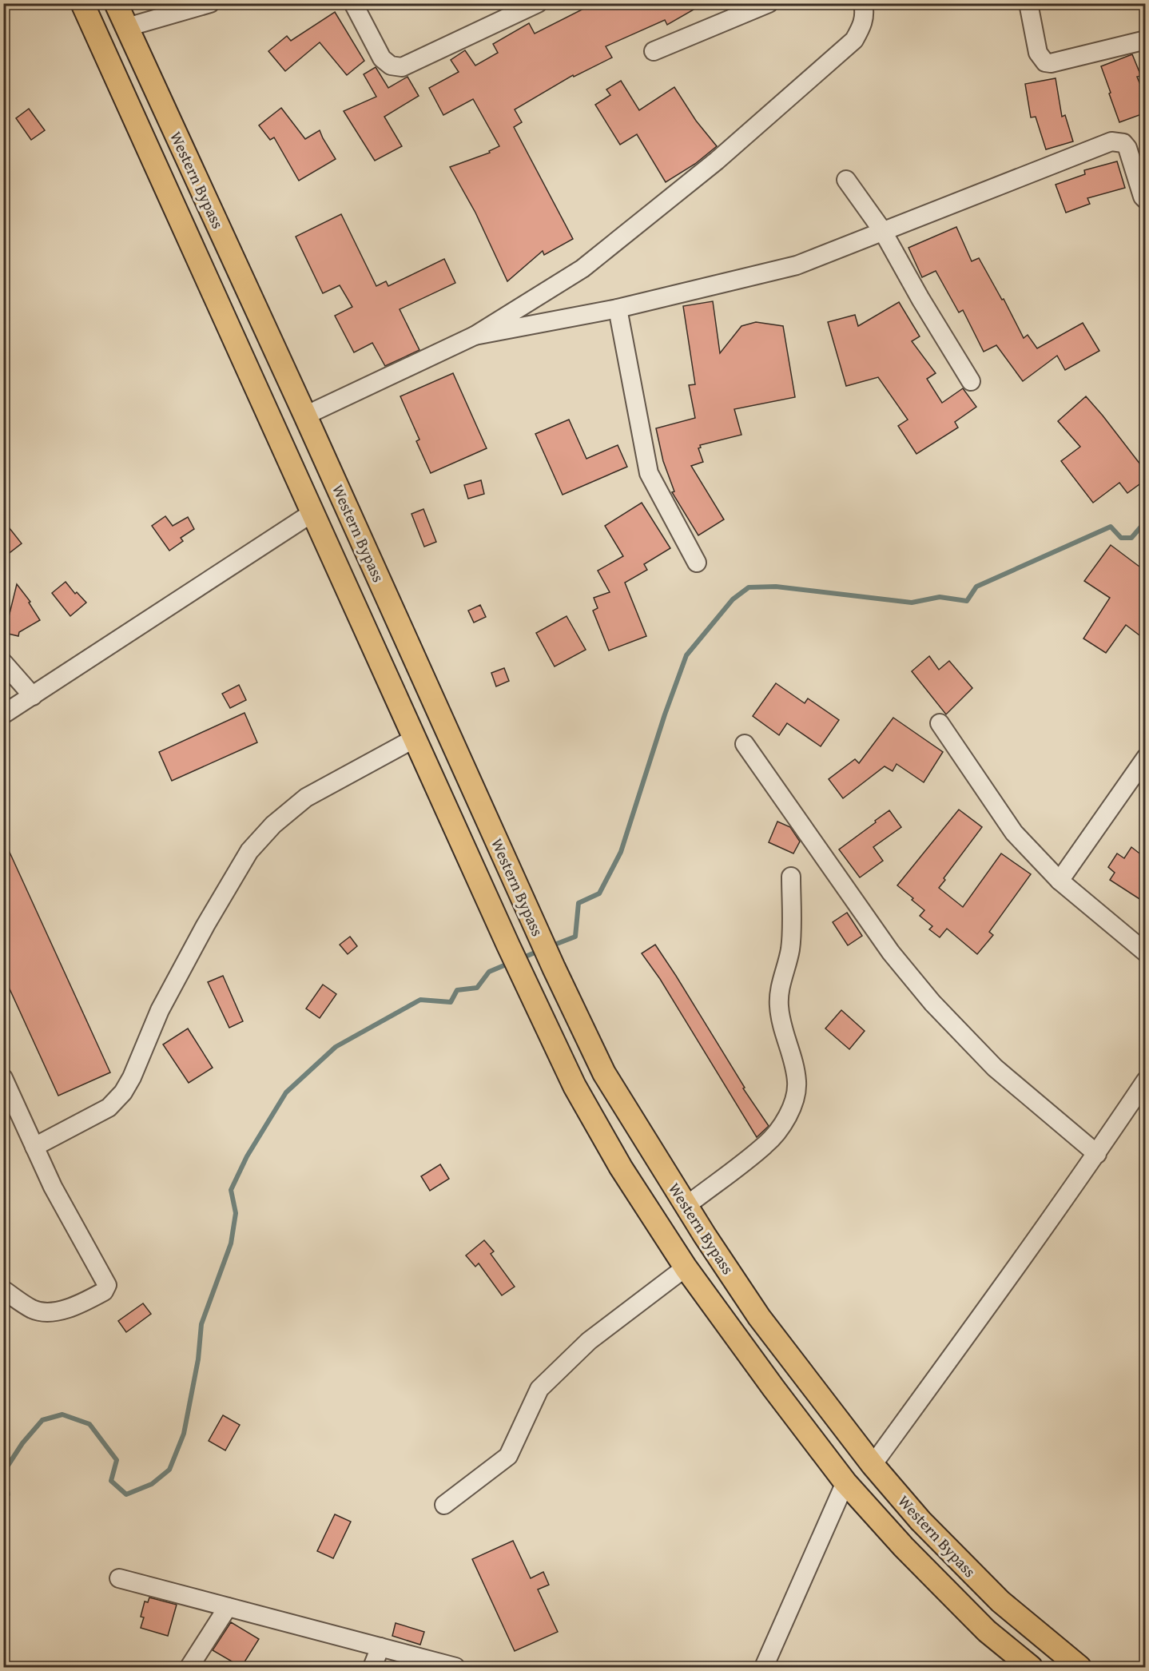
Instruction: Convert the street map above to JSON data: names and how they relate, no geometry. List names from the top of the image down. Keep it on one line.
{"streets":{"main road":["Western Bypass"]}}
